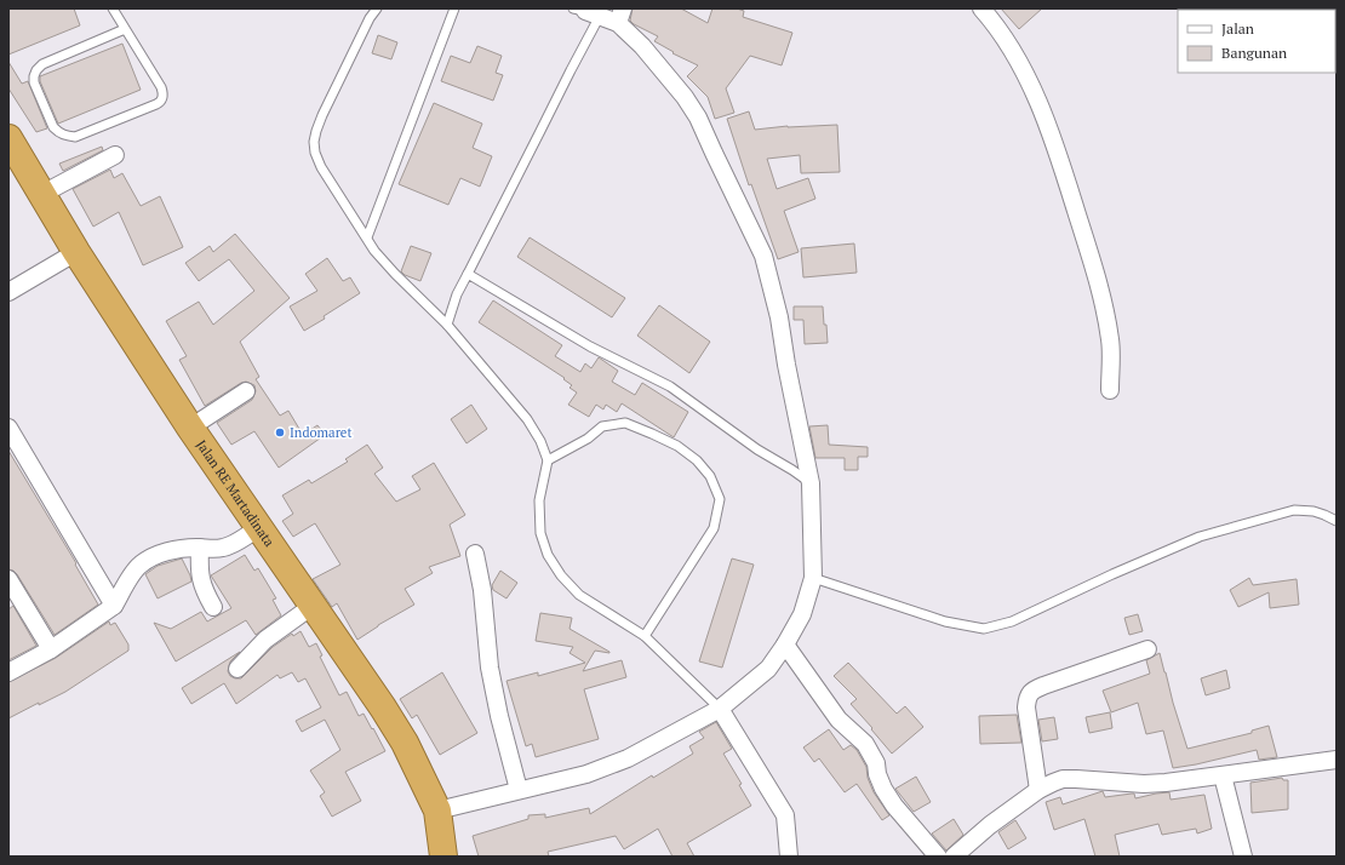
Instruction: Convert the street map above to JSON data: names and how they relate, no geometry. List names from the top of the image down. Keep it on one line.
{"streets":{"highway":["Jalan RE Martadinata"]},"places":["Indomaret"],"legend":["Jalan","Bangunan"]}
